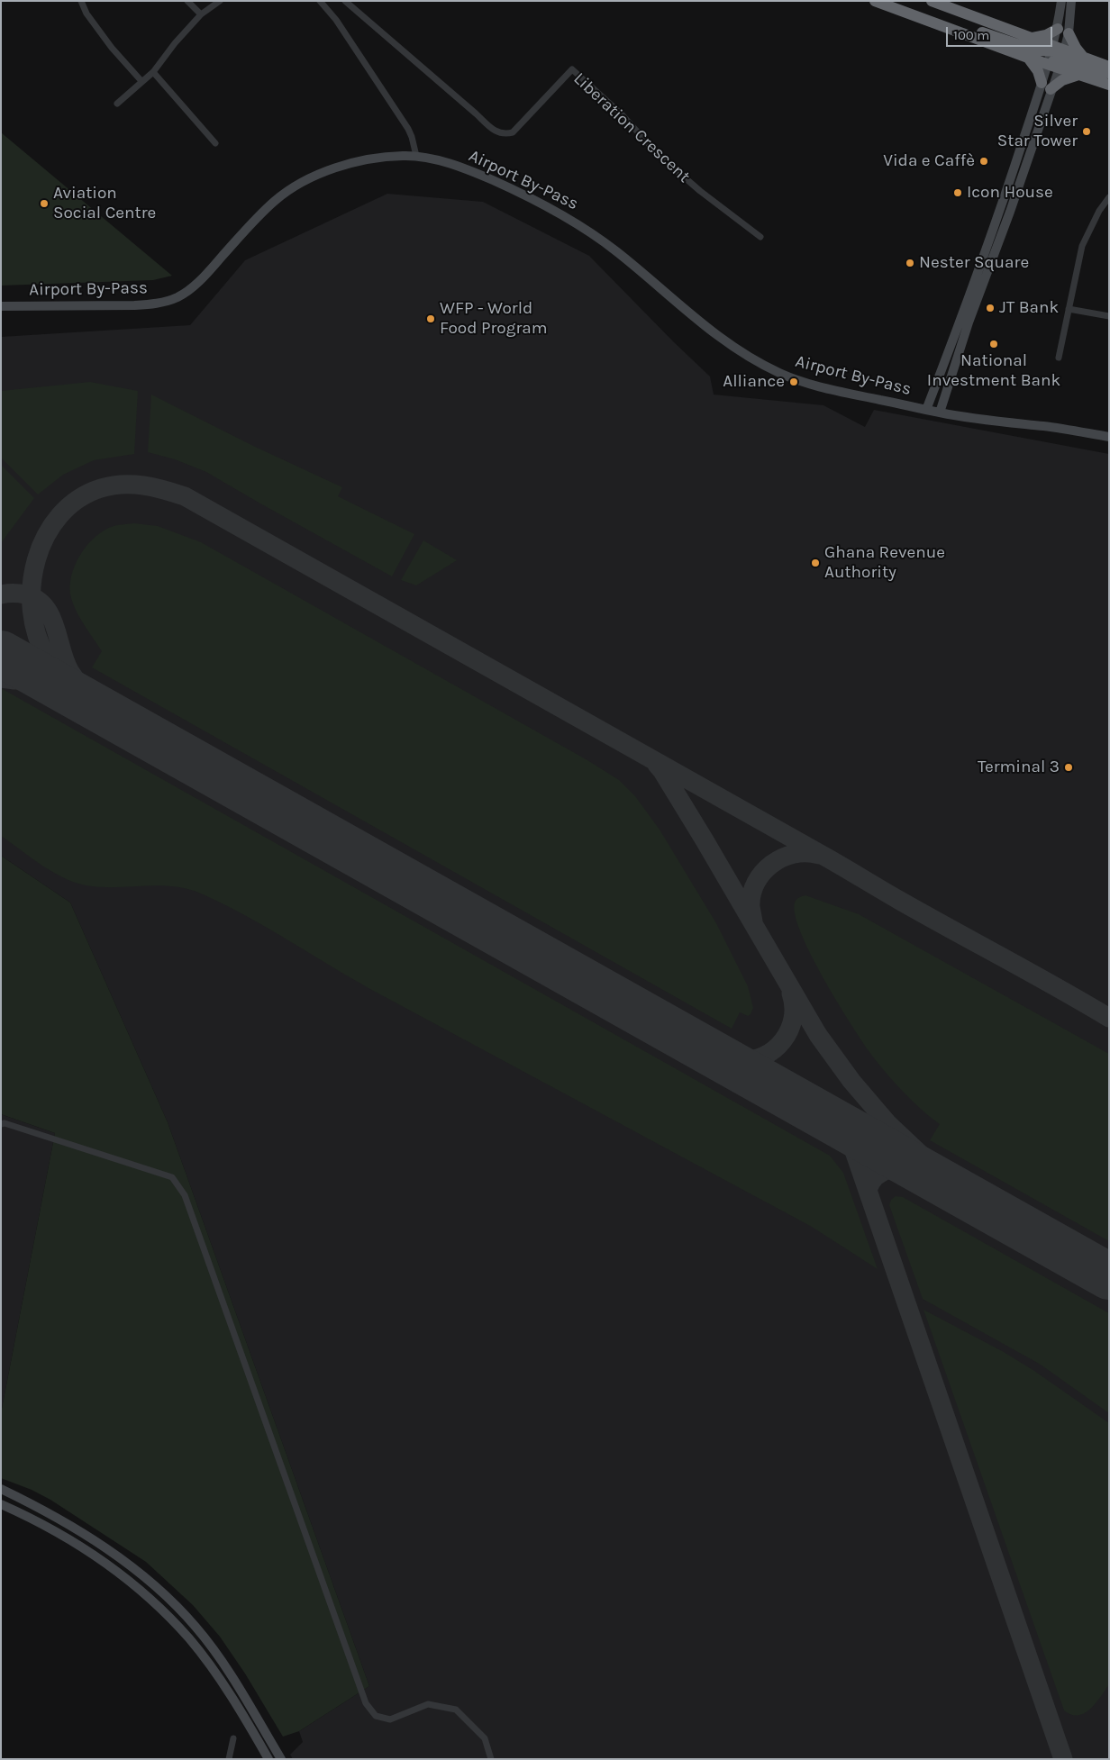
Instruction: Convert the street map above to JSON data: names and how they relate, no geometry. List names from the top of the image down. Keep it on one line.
{"streets":{"main road":["Airport By-Pass"],"street":["Liberation Crescent"]},"places":["Silver Star Tower","Vida e Caffè","Icon House","Aviation Social Centre","Nester Square","JT Bank","WFP - World Food Program","National Investment Bank","Alliance","Ghana Revenue Authority","Terminal 3"],"scale_bar":"100 m"}
